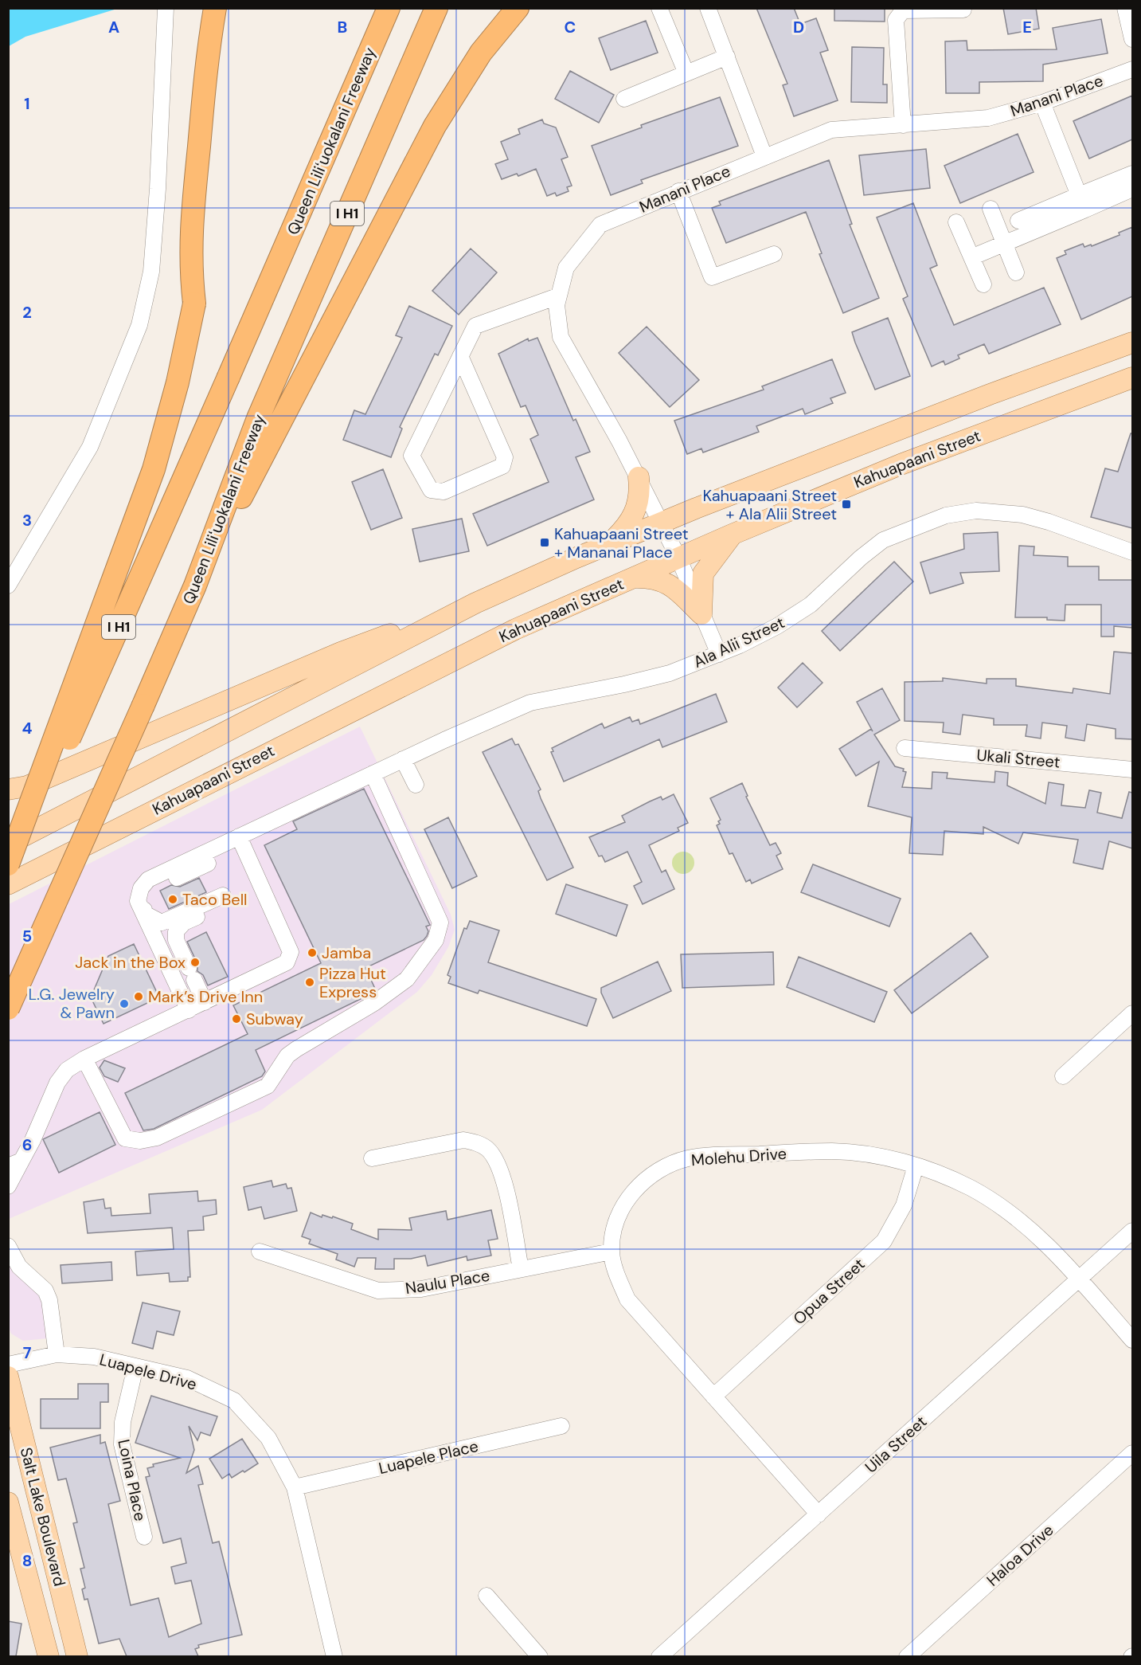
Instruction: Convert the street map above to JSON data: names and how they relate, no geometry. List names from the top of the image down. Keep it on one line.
{"streets":{"highway":["Queen Liliʻuokalani Freeway","I H1"],"main road":["Kahuapaani Street","Salt Lake Boulevard"],"street":["Manani Place","Ala Alii Street","Ukali Street","Molehu Drive","Naulu Place","Opua Street","Luapele Drive","Uila Street","Luapele Place","Loina Place","Haloa Drive"]},"crossings":[["Manani Place","Kahuapaani Street"],["Manani Place","Ala Alii Street"],["Molehu Drive","Naulu Place"],["Molehu Drive","Opua Street"],["Molehu Drive","Uila Street"],["Luapele Drive","Luapele Place"],["Luapele Drive","Loina Place"]],"places":{"transit":["Kahuapaani Street + Ala Alii Street","Kahuapaani Street + Mananai Place"],"other":["Taco Bell","Jamba","Jack in the Box","Pizza Hut Express","Mark’s Drive Inn","L.G. Jewelry & Pawn","Subway"]},"grid":{"columns":["A","B","C","D","E"],"rows":["1","2","3","4","5","6","7","8"]}}
